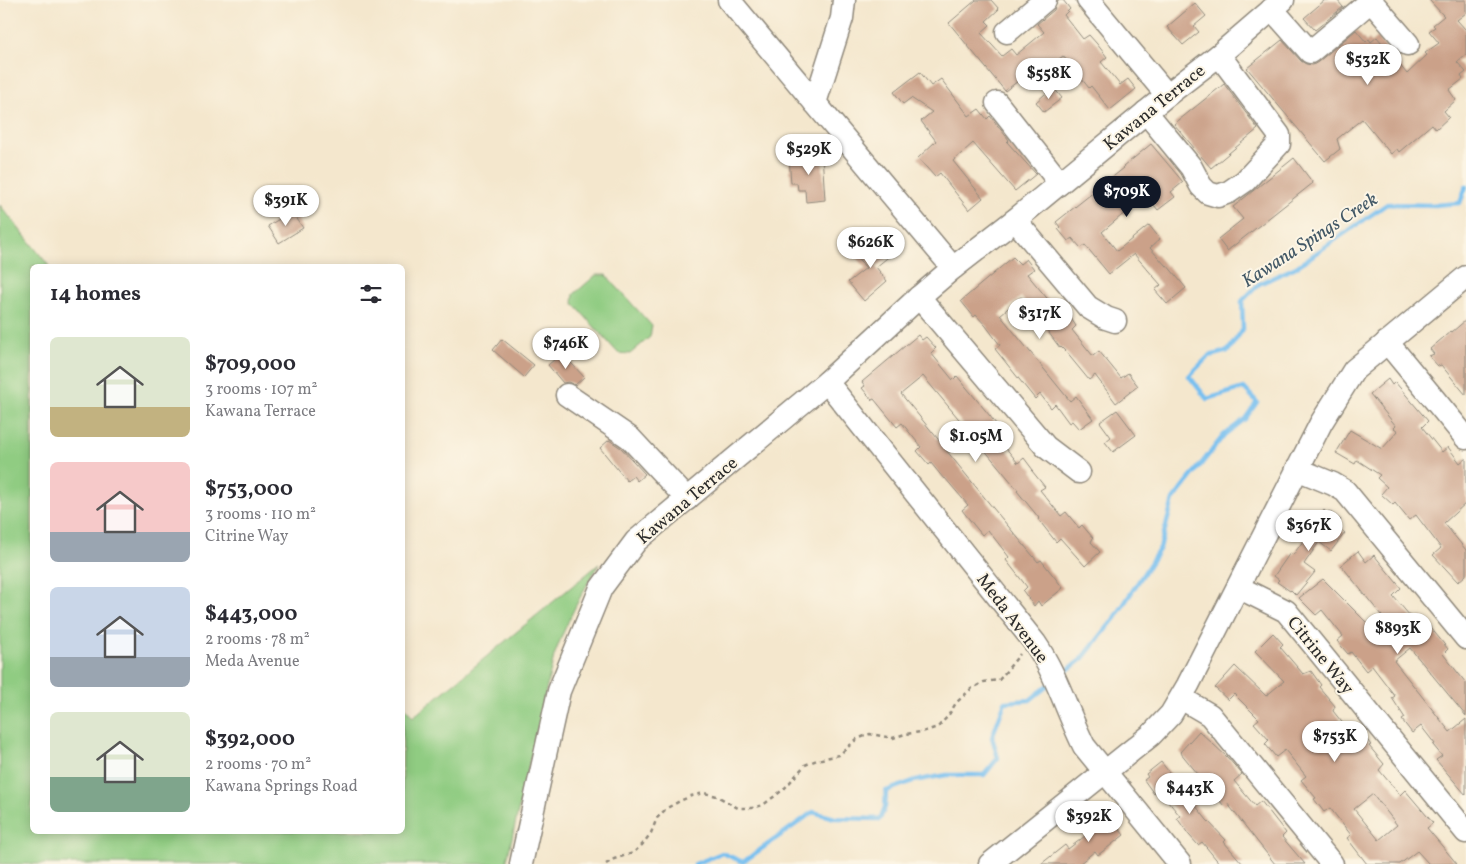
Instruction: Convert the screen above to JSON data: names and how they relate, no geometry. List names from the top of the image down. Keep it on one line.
{"streets":{"street":["Kawana Terrace","Meda Avenue","Citrine Way"]},"crossings":[["Kawana Terrace","Meda Avenue"]],"water":["Kawana Spings Creek"],"page":{"price":["$532K","$558K","$529K","$709K","$391K","$626K","$317K","$746K","$1.05M","$367K","$893K","$753K","$443K","$392K"],"heading":"14 homes","list":[{"name":"$709,000","note":"3 rooms · 107 m² · Kawana Terrace"},{"name":"$753,000","note":"3 rooms · 110 m² · Citrine Way"},{"name":"$443,000","note":"2 rooms · 78 m² · Meda Avenue"},{"name":"$392,000","note":"2 rooms · 70 m² · Kawana Springs Road"}]}}
